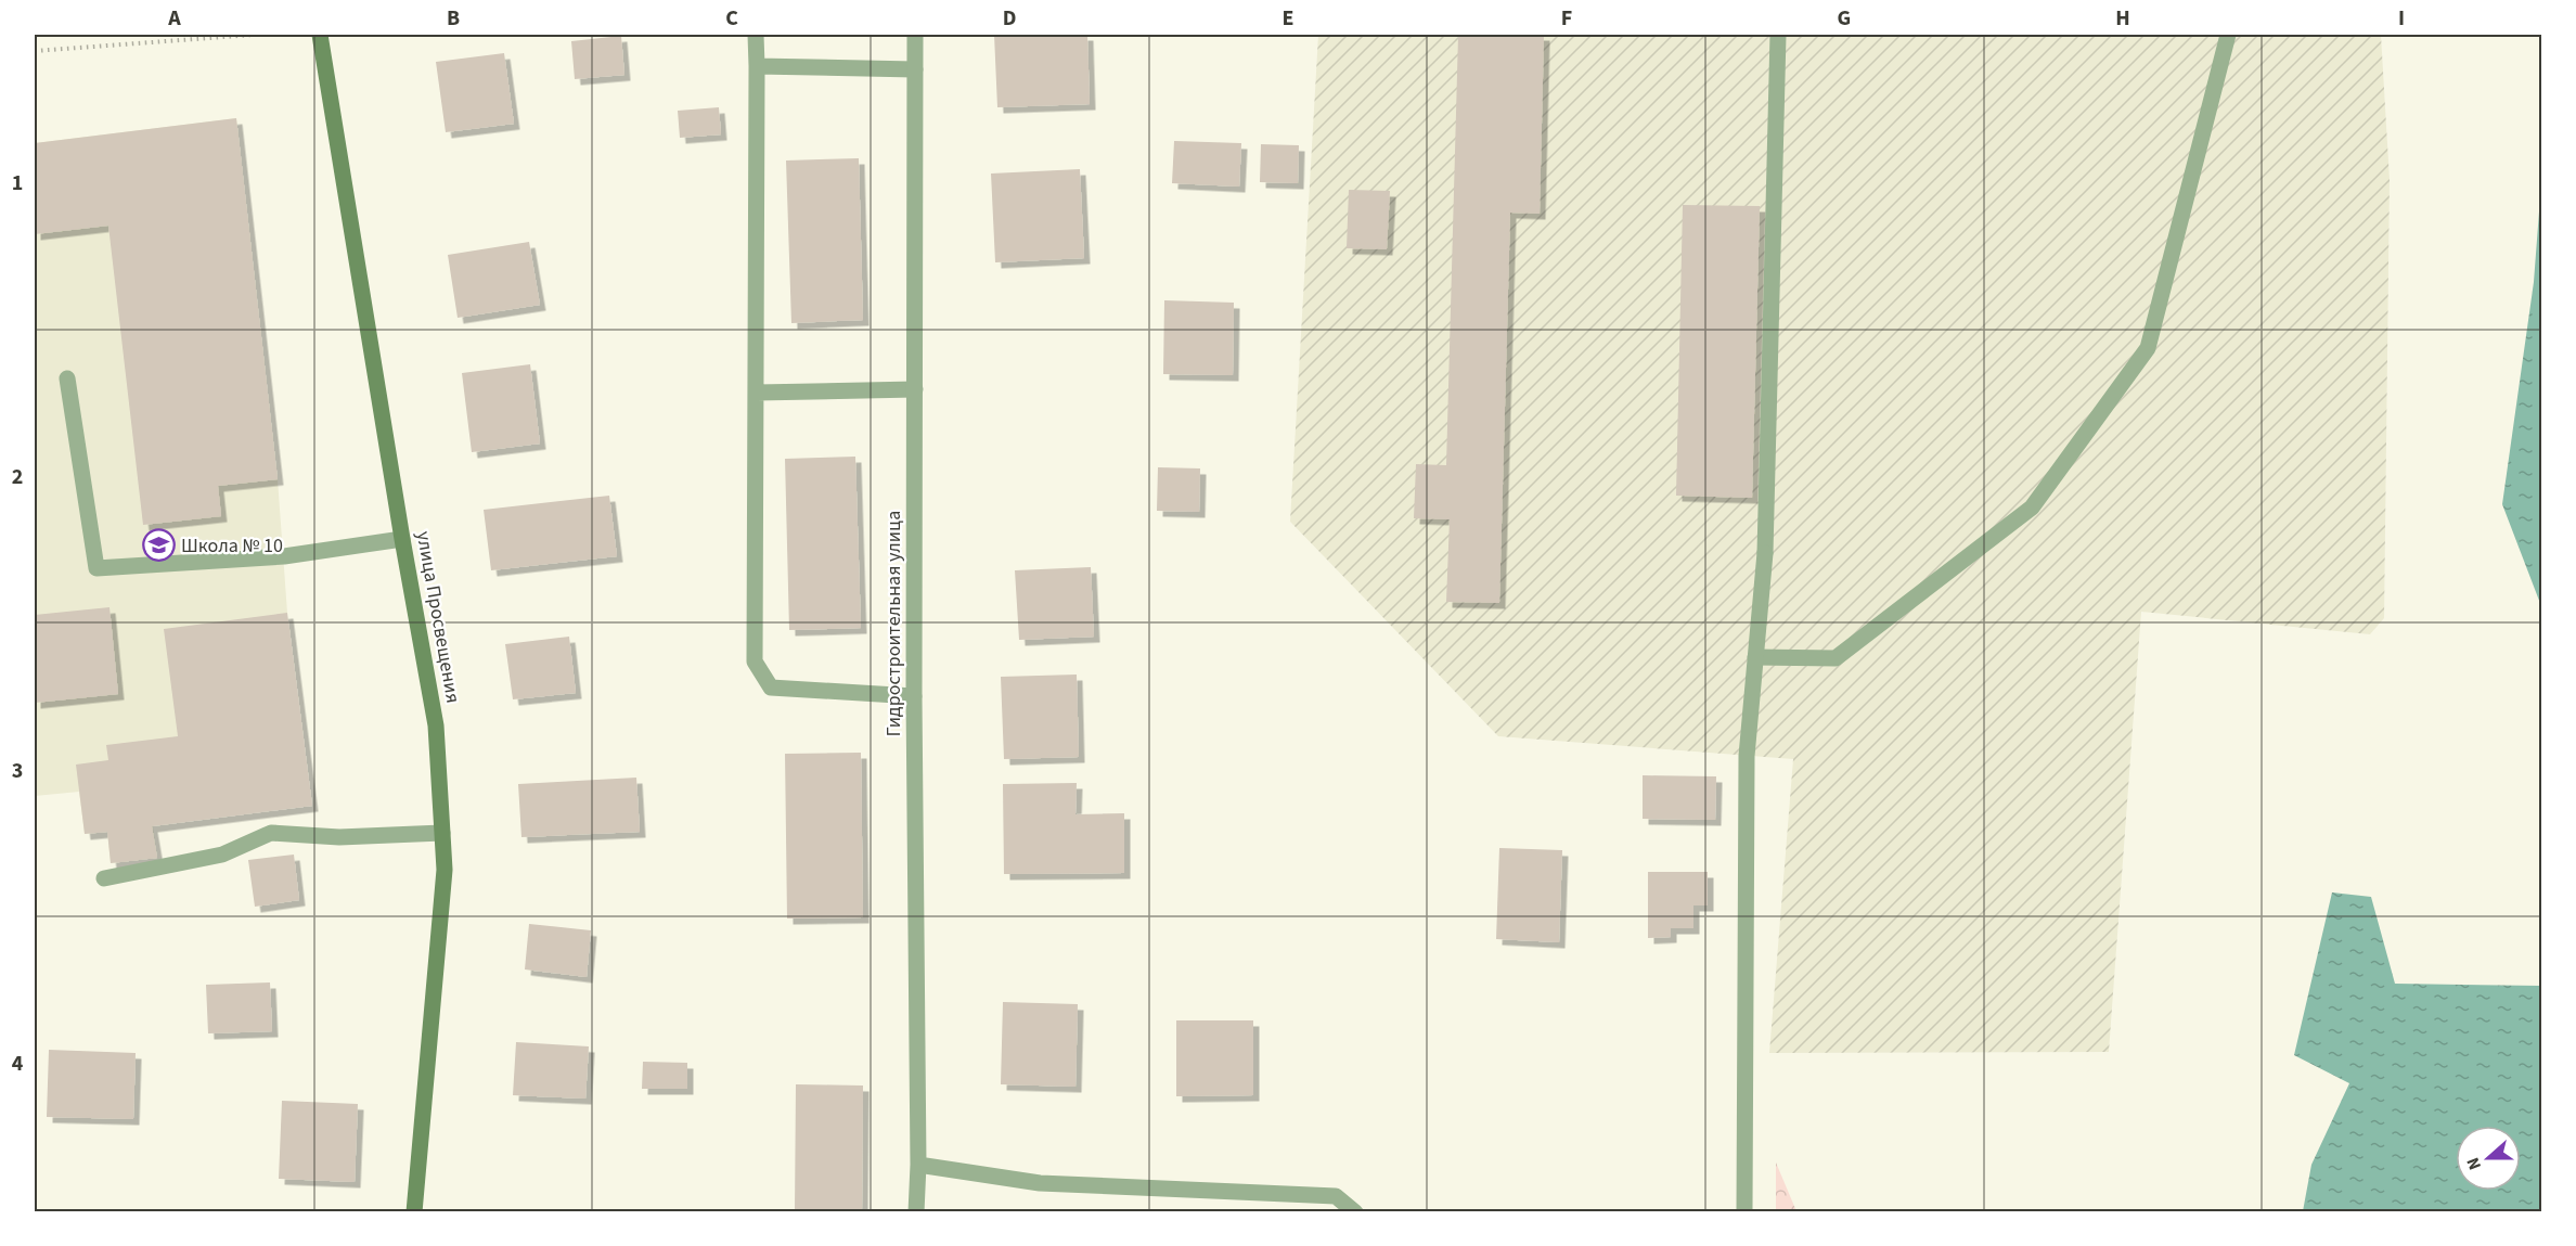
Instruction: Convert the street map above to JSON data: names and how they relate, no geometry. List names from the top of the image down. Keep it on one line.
{"streets":{"street":["улица Просвещения","Гидростроительная улица"]},"places":{"school or university":["Школа № 10"]},"north":"left","grid":{"columns":["A","B","C","D","E","F","G","H","I"],"rows":["1","2","3","4"]}}
